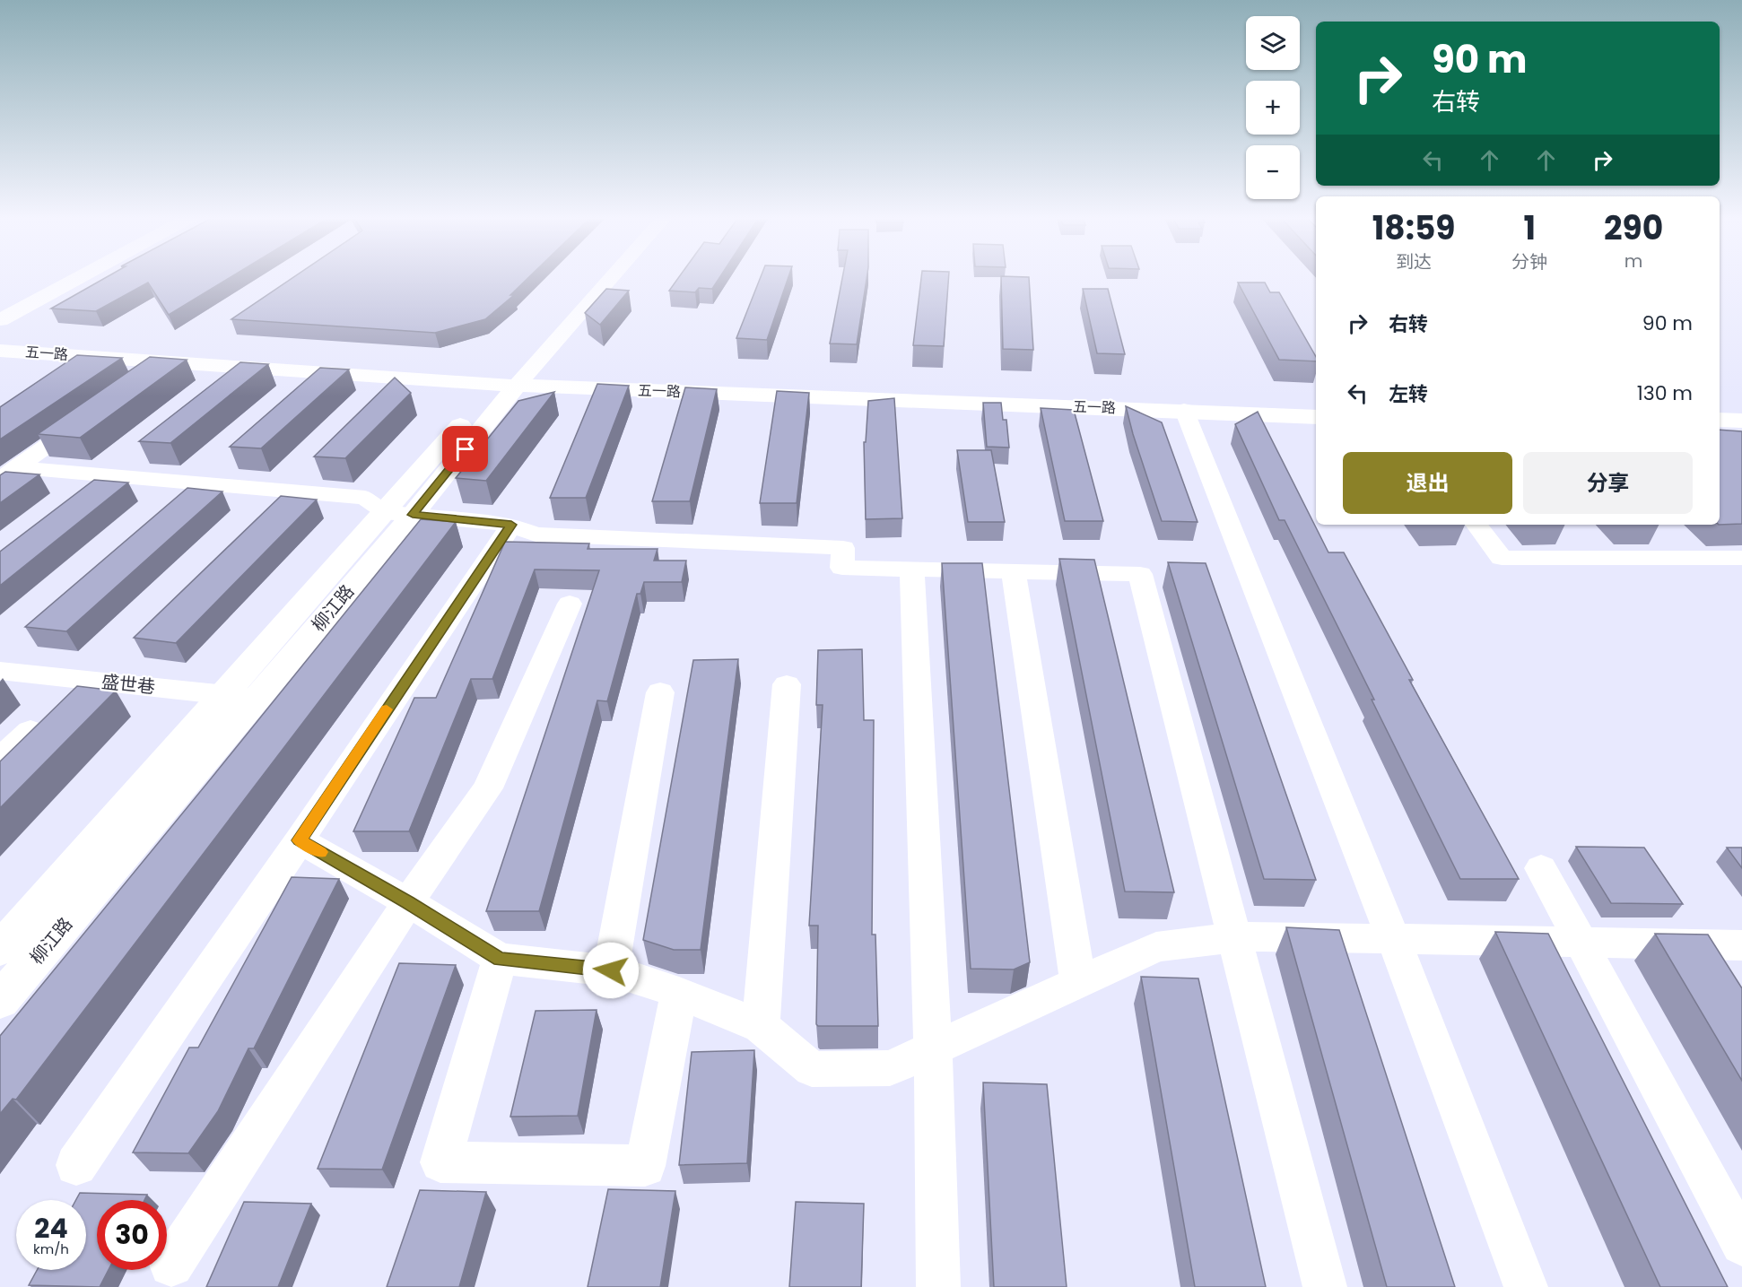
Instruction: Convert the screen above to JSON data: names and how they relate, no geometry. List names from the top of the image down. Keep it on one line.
{"streets":{"street":["五一路","柳江路","盛世巷"]},"crossings":[["五一路","柳江路"],["柳江路","盛世巷"]],"page":{"map_buttons":["+","−"],"turn":["90 m","右转"],"eta":["18:59","到达","1","分钟","290","m"],"list":[{"name":"右转","value":"90 m"},{"name":"左转","value":"130 m"}],"buttons":["退出","分享"],"speed":"24 km/h","limit":"30"}}
